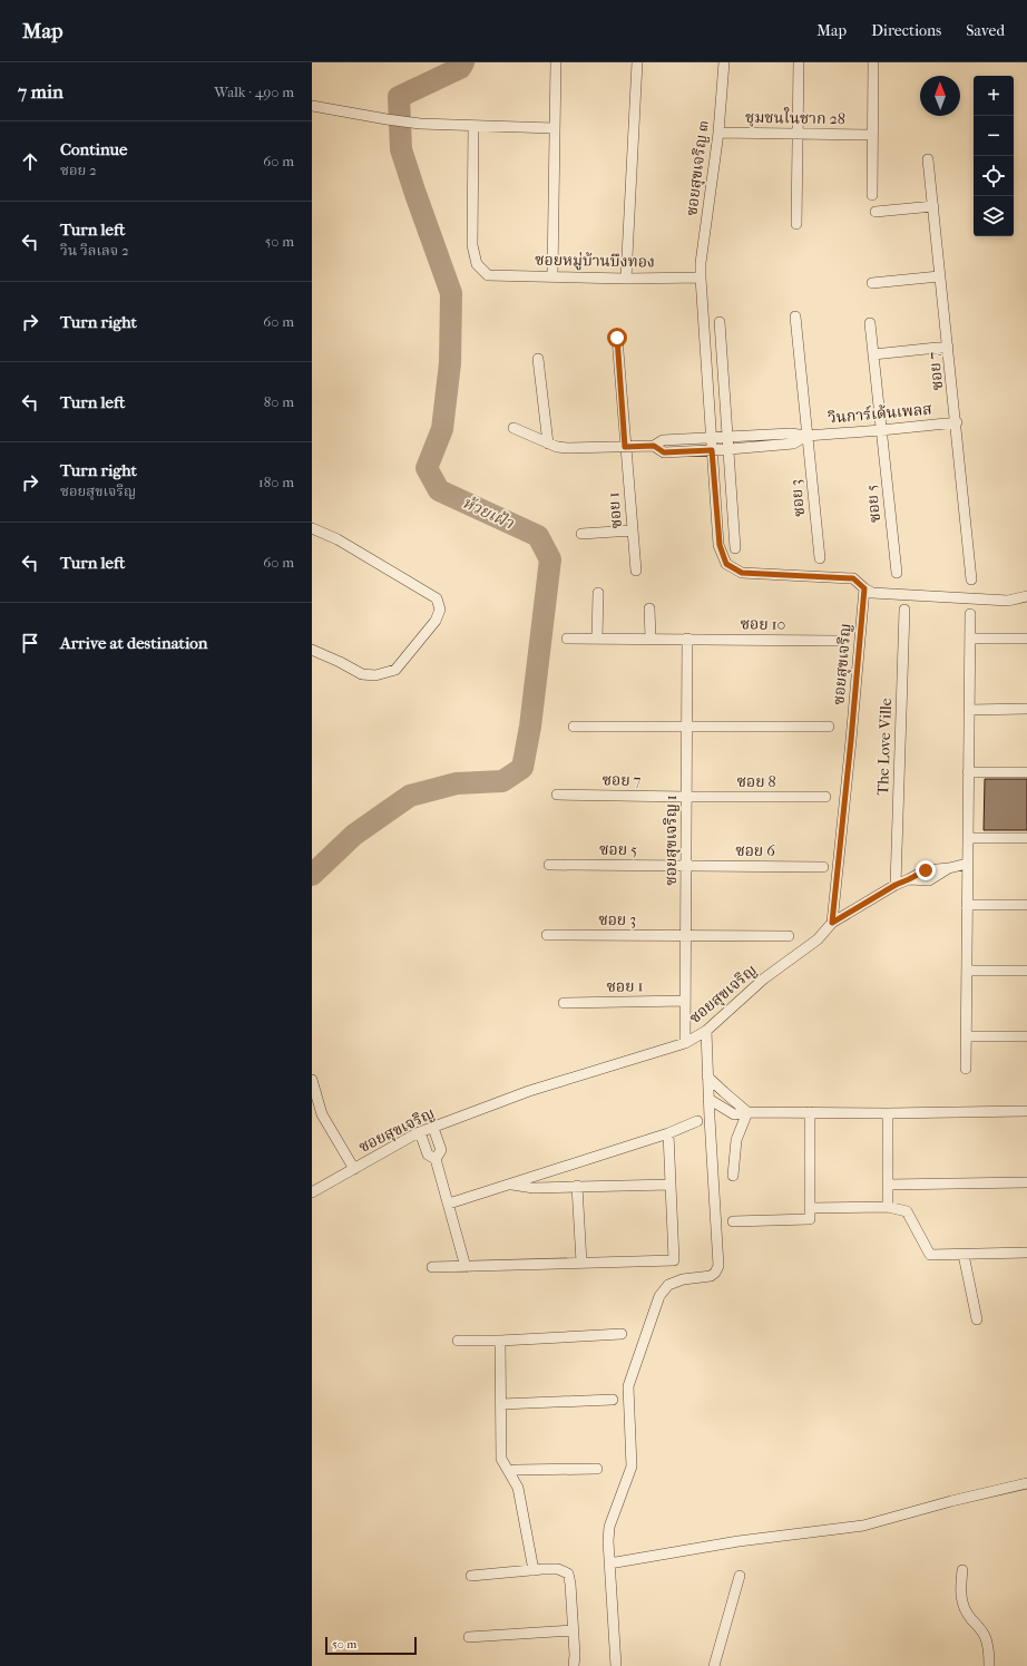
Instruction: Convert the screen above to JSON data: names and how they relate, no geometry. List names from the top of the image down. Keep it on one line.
{"streets":{"street":["ชุมชนในชาก 28","ซอยสุขเจริญ ๓","ซอยหมู่บ้านบึงทอง","ซอย 7","วินการ์เด้นเพลส","ซอย 3","ซอย 5","ซอย 1","ซอย 10","ซอยสุขเจริญ","The Love Ville","ซอย 8","ซอยสุขเจริญ 1","ซอย 6"]},"crossings":[["ชุมชนในชาก 28","ซอยสุขเจริญ ๓"],["ซอยสุขเจริญ ๓","ซอยหมู่บ้านบึงทอง"],["ซอยสุขเจริญ ๓","วินการ์เด้นเพลส"],["ซอยสุขเจริญ ๓","ซอยสุขเจริญ"],["ซอย 7","วินการ์เด้นเพลส"],["ซอย 7","ซอย 8"],["ซอย 7","ซอยสุขเจริญ 1"],["วินการ์เด้นเพลส","ซอย 3"],["วินการ์เด้นเพลส","ซอย 5"],["ซอย 3","ซอยสุขเจริญ 1"],["ซอย 5","ซอยสุขเจริญ 1"],["ซอย 5","ซอย 6"],["ซอย 1","ซอยสุขเจริญ 1"],["ซอย 10","ซอยสุขเจริญ 1"],["ซอยสุขเจริญ","ซอยสุขเจริญ 1"],["ซอย 8","ซอยสุขเจริญ 1"],["ซอยสุขเจริญ 1","ซอย 6"]],"water":["ห้วยเฝ้า"],"scale_bar":"50 m","north":"top","page":{"header":"Map","nav":["Map","Directions","Saved"],"heading":["7 min","Walk · 490 m"],"map_buttons":["+","−"],"list":[["Continue","ซอย 2","60 m"],["Turn left","วิน วิลเลจ 2","50 m"],["Turn right","60 m"],["Turn left","80 m"],["Turn right","ซอยสุขเจริญ","180 m"],["Turn left","60 m"],"Arrive at destination"],"scale":"50 m"}}
